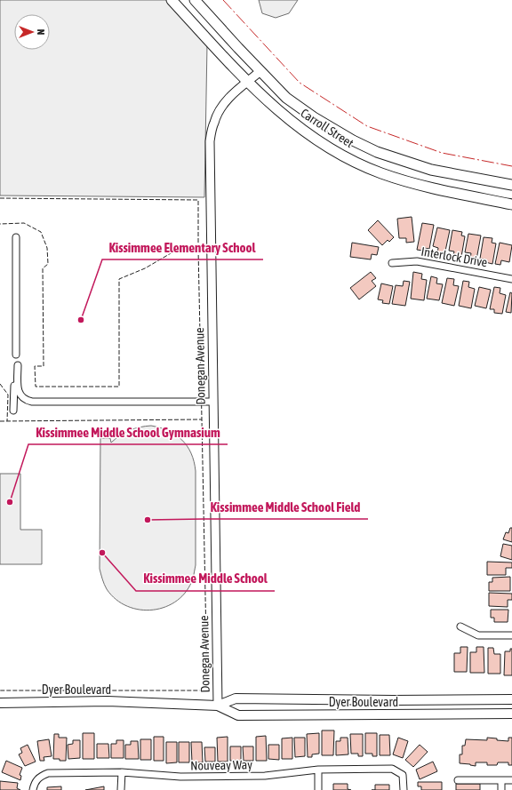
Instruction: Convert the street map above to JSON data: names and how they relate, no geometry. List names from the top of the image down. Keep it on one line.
{"streets":{"main road":["Carroll Street","Dyer Boulevard"],"street":["Interlock Drive","Donegan Avenue","Nouveay Way"]},"crossings":[["Carroll Street","Donegan Avenue"],["Donegan Avenue","Dyer Boulevard"]],"places":["Kissimmee Elementary School","Kissimmee Middle School Gymnasium","Kissimmee Middle School Field","Kissimmee Middle School"],"north":"right"}
